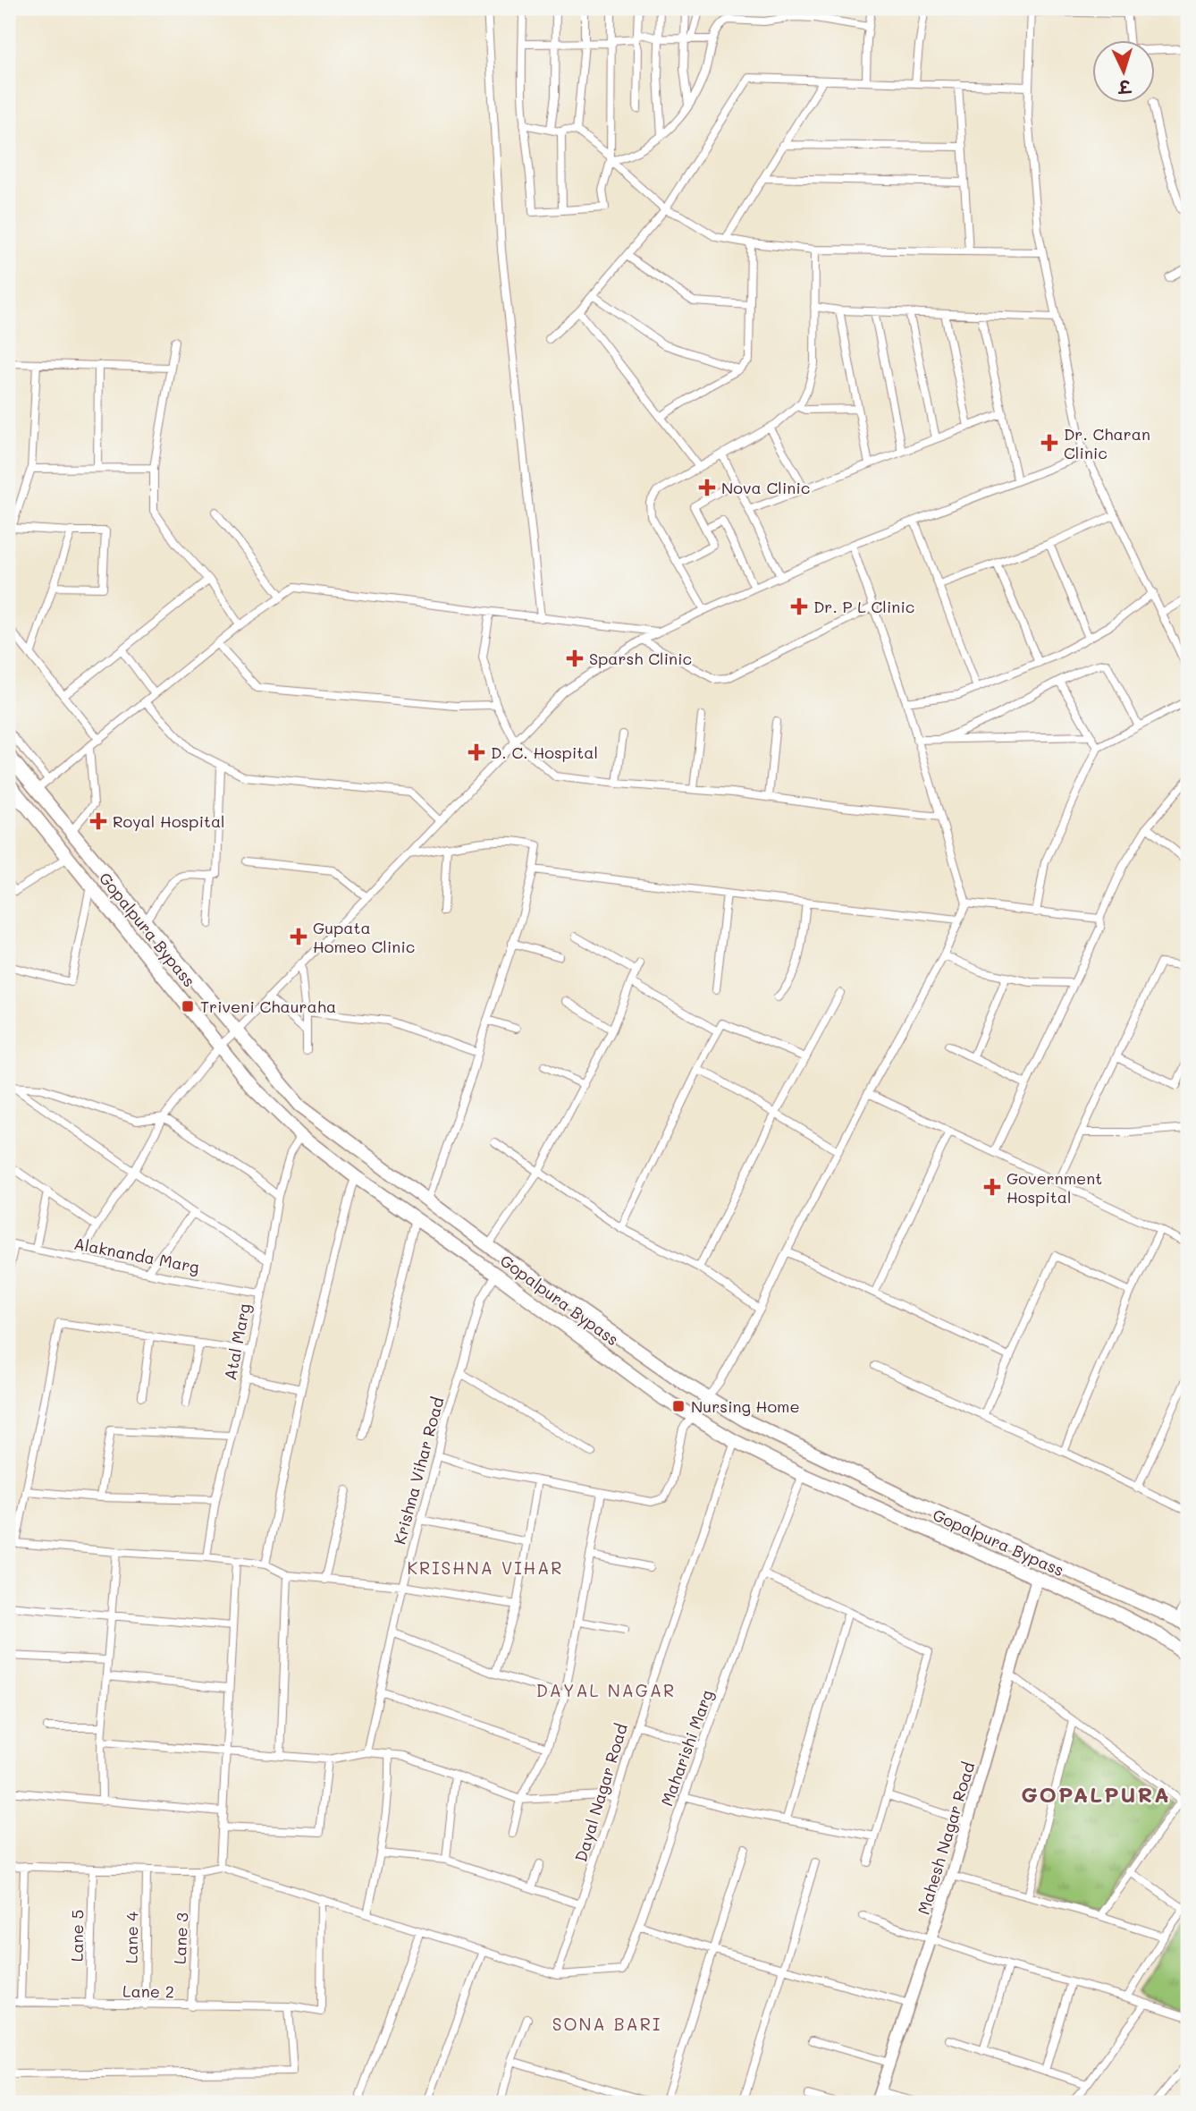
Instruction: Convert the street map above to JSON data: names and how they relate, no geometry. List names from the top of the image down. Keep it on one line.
{"streets":{"main road":["Gopalpura Bypass"],"street":["Alaknanda Marg","Atal Marg","Krishna Vihar Road","Maharishi Marg","Dayal Nagar Road","Mahesh Nagar Road","Lane 5","Lane 4","Lane 3","Lane 2"]},"crossings":[["Gopalpura Bypass","Atal Marg"],["Gopalpura Bypass","Krishna Vihar Road"],["Gopalpura Bypass","Maharishi Marg"],["Gopalpura Bypass","Dayal Nagar Road"],["Gopalpura Bypass","Mahesh Nagar Road"],["Alaknanda Marg","Atal Marg"],["Maharishi Marg","Dayal Nagar Road"],["Lane 5","Lane 2"],["Lane 4","Lane 2"],["Lane 3","Lane 2"]],"districts":["KRISHNA VIHAR","DAYAL NAGAR","GOPALPURA","SONA BARI"],"places":{"health":["Dr. Charan Clinic","Nova Clinic","Dr. P L Clinic","Sparsh Clinic","D. C. Hospital","Royal Hospital","Gupata Homeo Clinic","Government Hospital"],"transit":["Triveni Chauraha","Nursing Home"]},"north":"bottom"}
